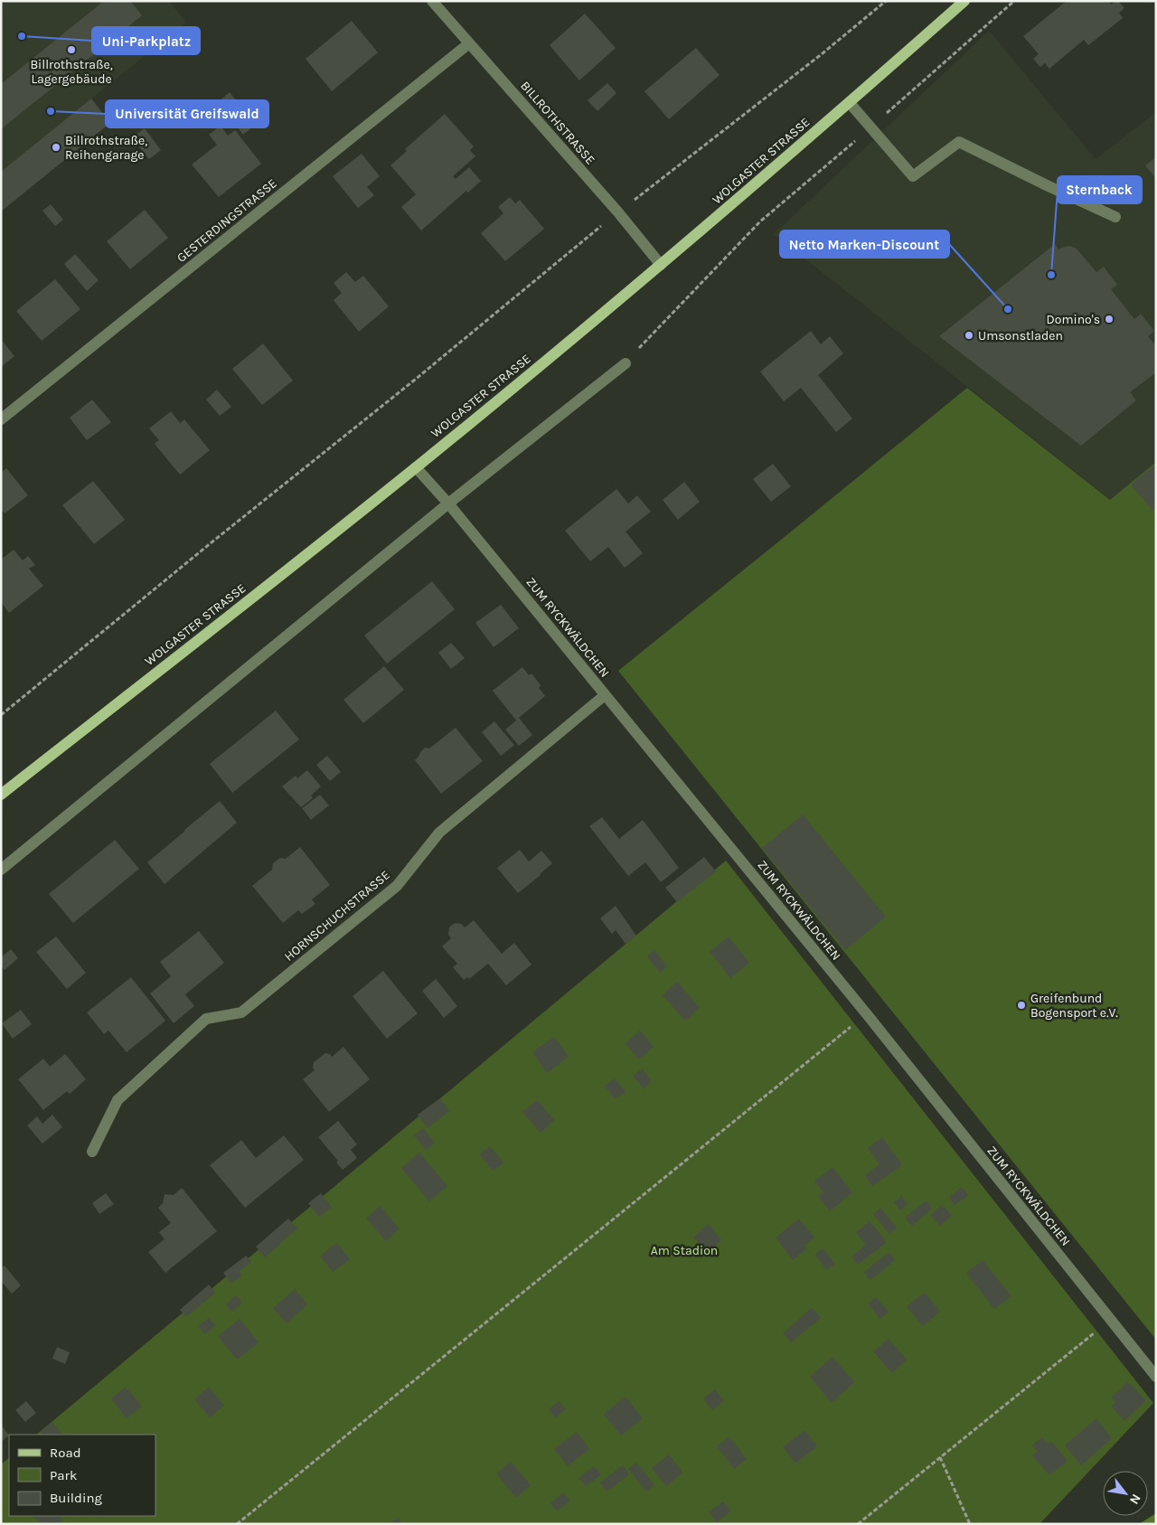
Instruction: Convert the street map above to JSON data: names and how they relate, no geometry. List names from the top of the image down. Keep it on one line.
{"streets":{"main road":["WOLGASTER STRASSE"],"street":["BILLROTHSTRASSE","GESTERDINGSTRASSE","ZUM RYCKWÄLDCHEN","HORNSCHUCHSTRASSE"]},"crossings":[["BILLROTHSTRASSE","WOLGASTER STRASSE"],["BILLROTHSTRASSE","GESTERDINGSTRASSE"],["WOLGASTER STRASSE","ZUM RYCKWÄLDCHEN"],["ZUM RYCKWÄLDCHEN","HORNSCHUCHSTRASSE"]],"parks":["Am Stadion"],"places":["Uni-Parkplatz","Billrothstraße, Lagergebäude","Universität Greifswald","Billrothstraße, Reihengarage","Sternback","Netto Marken-Discount","Domino's","Umsonstladen","Greifenbund Bogensport e.V."],"legend":["Road","Park","Building"],"north":"bottom right"}
